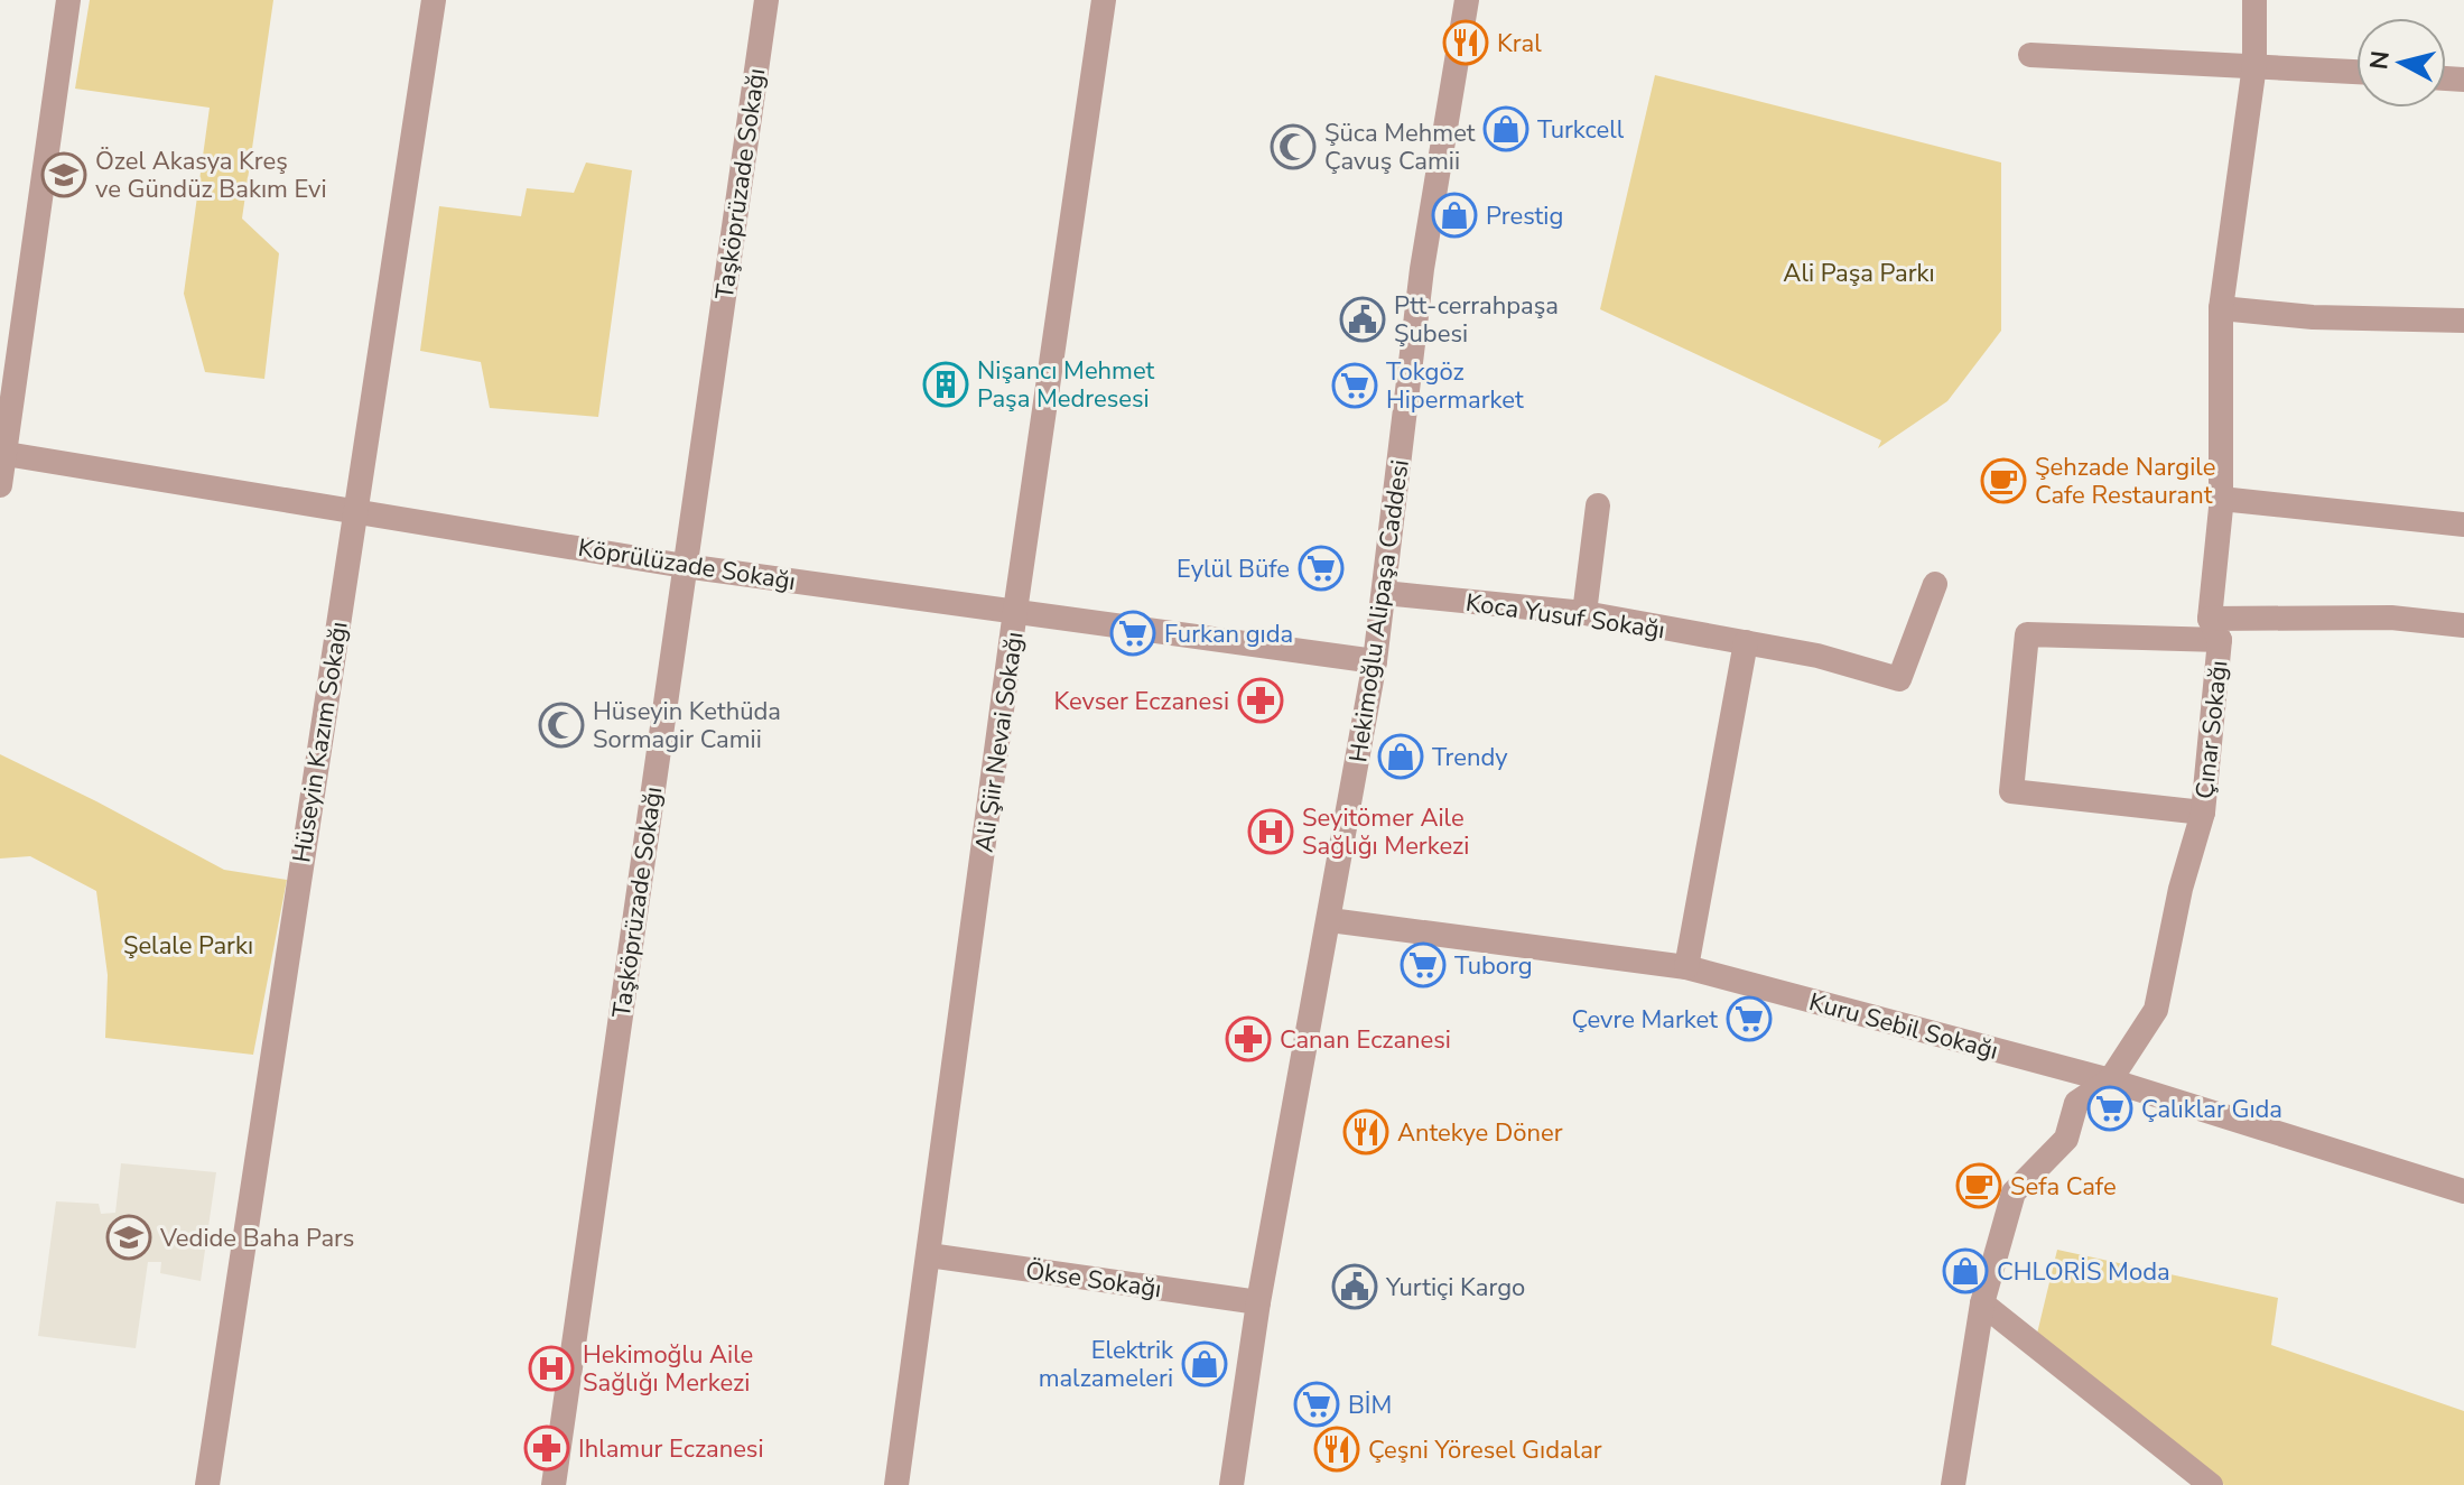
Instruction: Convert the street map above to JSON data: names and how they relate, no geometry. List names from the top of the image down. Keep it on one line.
{"streets":{"street":["Taşköprüzade Sokağı","Köprülüzade Sokağı","Hekimoğlu Alipaşa Caddesi","Koca Yusuf Sokağı","Çınar Sokağı","Hüseyin Kazım Sokağı","Ali Şiir Nevai Sokağı","Kuru Sebil Sokağı","Ökse Sokağı"]},"crossings":[["Taşköprüzade Sokağı","Köprülüzade Sokağı"],["Köprülüzade Sokağı","Hekimoğlu Alipaşa Caddesi"],["Köprülüzade Sokağı","Hüseyin Kazım Sokağı"],["Köprülüzade Sokağı","Ali Şiir Nevai Sokağı"],["Hekimoğlu Alipaşa Caddesi","Koca Yusuf Sokağı"],["Hekimoğlu Alipaşa Caddesi","Kuru Sebil Sokağı"],["Hekimoğlu Alipaşa Caddesi","Ökse Sokağı"],["Çınar Sokağı","Kuru Sebil Sokağı"],["Ali Şiir Nevai Sokağı","Ökse Sokağı"]],"parks":["Ali Paşa Parkı","Şelale Parkı"],"places":{"restaurant":["Kral","Antekye Döner","Çeşni Yöresel Gıdalar"],"shop":["Turkcell","Prestig","Trendy","CHLORİS Moda","Elektrik malzameleri"],"mosque":["Şüca Mehmet Çavuş Camii","Hüseyin Kethüda Sormagir Camii"],"school or university":["Özel Akasya Kreş ve Gündüz Bakım Evi","Vedide Baha Pars"],"public building":["Ptt-cerrahpaşa Şubesi","Yurtiçi Kargo"],"building":["Nişancı Mehmet Paşa Medresesi"],"supermarket":["Tokgöz Hipermarket","Eylül Büfe","Furkan gıda","Tuborg","Çevre Market","Çalıklar Gıda","BİM"],"cafe":["Şehzade Nargile Cafe Restaurant","Sefa Cafe"],"pharmacy":["Kevser Eczanesi","Canan Eczanesi","Ihlamur Eczanesi"],"hospital":["Seyitömer Aile Sağlığı Merkezi","Hekimoğlu Aile Sağlığı Merkezi"]},"north":"left"}
